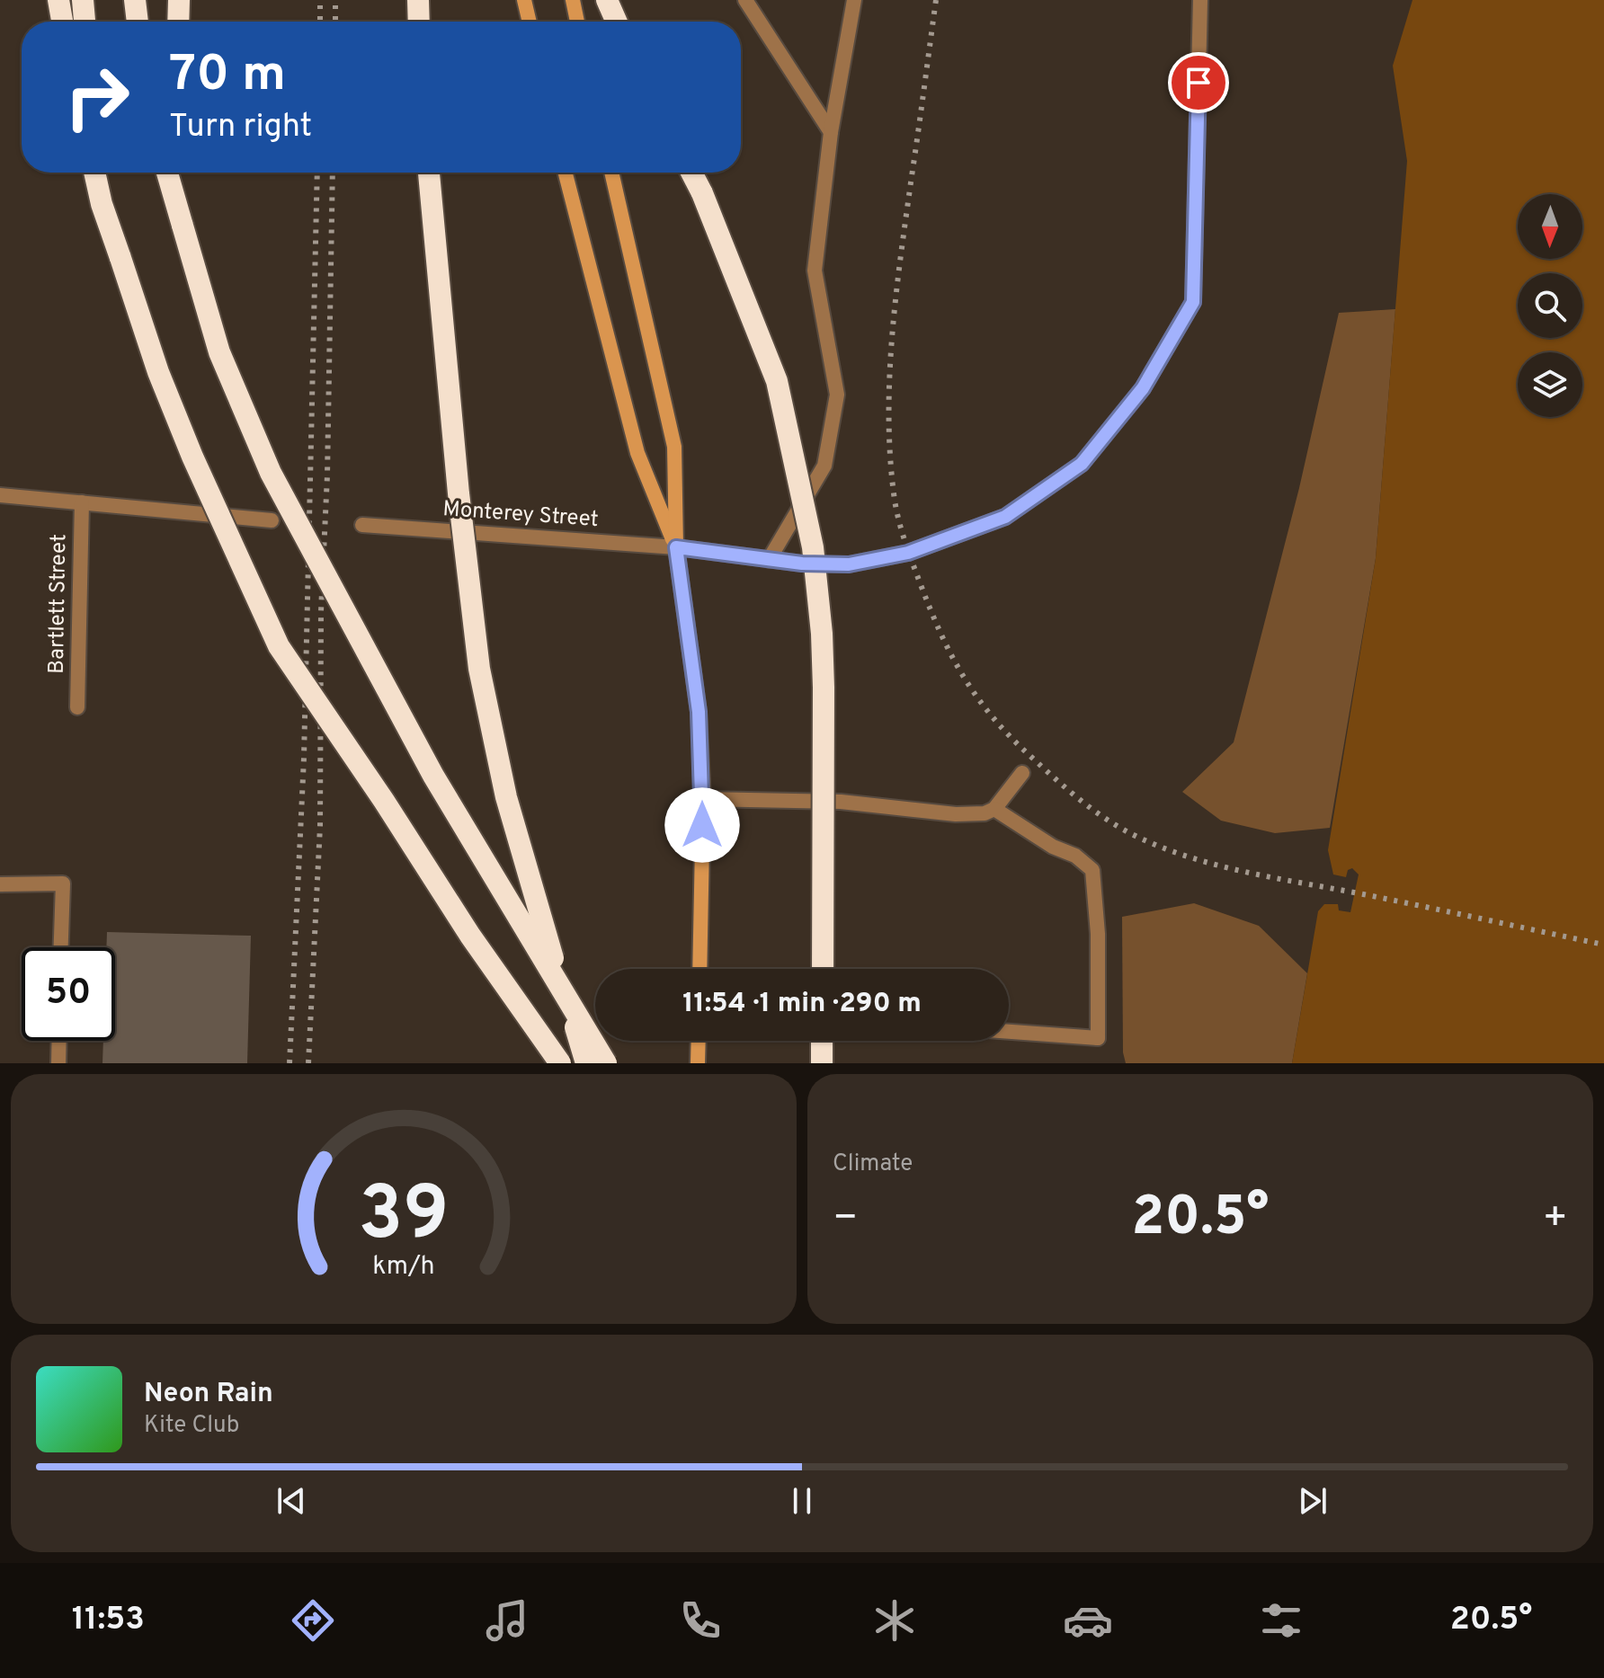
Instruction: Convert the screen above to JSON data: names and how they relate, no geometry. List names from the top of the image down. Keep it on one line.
{"streets":{"street":["Monterey Street","Bartlett Street"]},"north":"bottom","page":{"turn":["70 m","Turn right"],"limit":"50","trip":"11:54 · 1 min · 290 m","tile":"Climate","heat":["−","20.5°","+"],"song":["Neon Rain","Kite Club"],"tabs":["11:53","20.5°"],"gauge":["39","km/h"]}}
